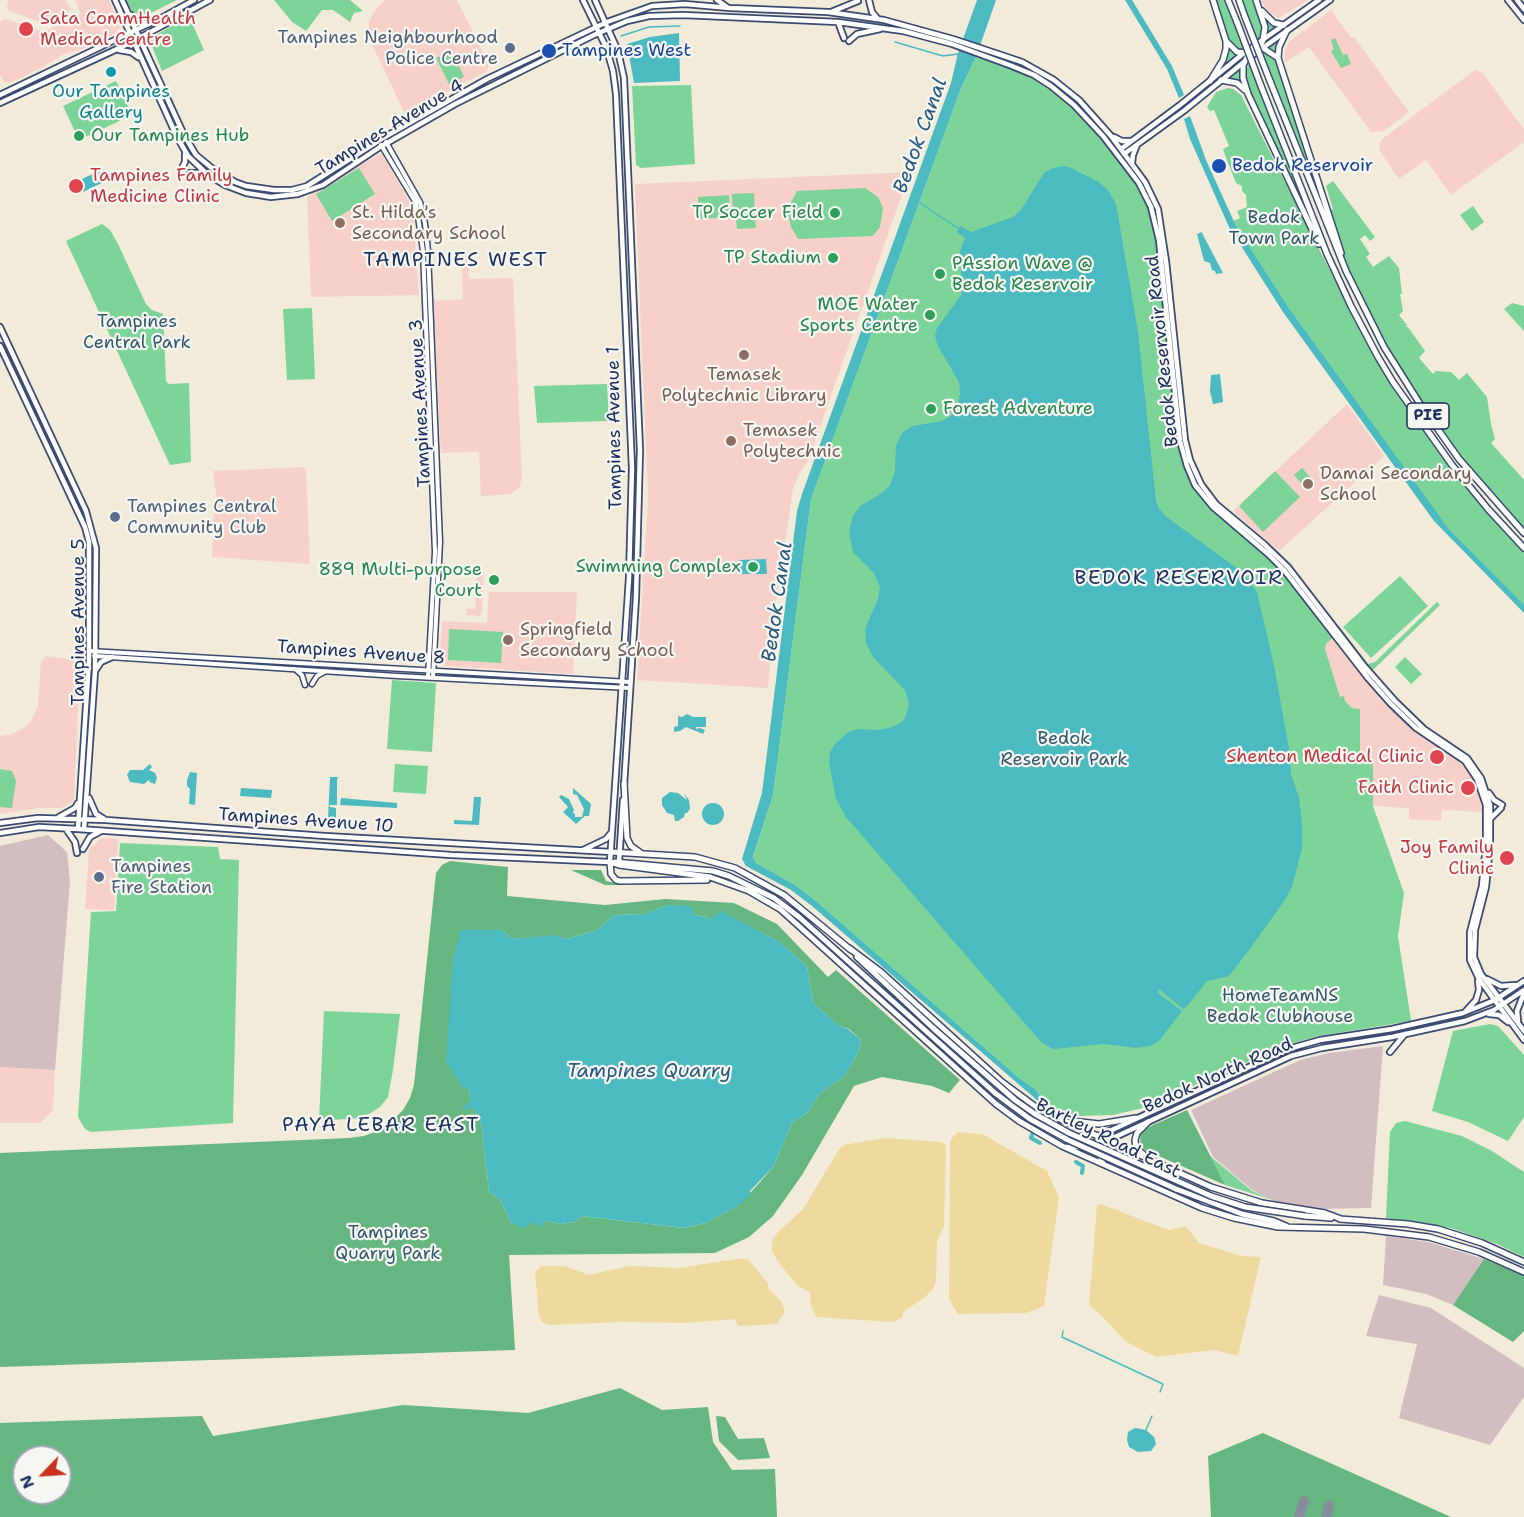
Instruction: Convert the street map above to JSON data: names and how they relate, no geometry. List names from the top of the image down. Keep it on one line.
{"streets":{"highway":["PIE","Bartley Road East"],"main road":["Tampines Avenue 4","Bedok Reservoir Road","Tampines Avenue 1","Tampines Avenue 5","Tampines Avenue 10","Bedok North Road"],"street":["Tampines Avenue 3","Tampines Avenue 8"]},"crossings":[["Tampines Avenue 4","Bedok Reservoir Road"],["Tampines Avenue 4","Tampines Avenue 3"],["Tampines Avenue 4","Tampines Avenue 1"],["Bedok Reservoir Road","Tampines Avenue 1"],["Bedok Reservoir Road","Bedok North Road"],["Tampines Avenue 3","Tampines Avenue 8"],["Tampines Avenue 1","Tampines Avenue 8"],["Tampines Avenue 1","Tampines Avenue 10"],["Tampines Avenue 1","Bartley Road East"],["Tampines Avenue 5","Tampines Avenue 8"],["Tampines Avenue 5","Tampines Avenue 10"],["Tampines Avenue 10","Bartley Road East"]],"districts":["TAMPINES WEST","BEDOK RESERVOIR","PAYA LEBAR EAST"],"water":["Bedok Canal","Tampines Quarry"],"parks":["Bedok Town Park","Tampines Central Park","Bedok Reservoir Park","HomeTeamNS Bedok Clubhouse","Tampines Quarry Park"],"places":["Sata CommHealth Medical Centre","Tampines Neighbourhood Police Centre","Tampines West","Our Tampines Gallery","Our Tampines Hub","Bedok Reservoir","Tampines Family Medicine Clinic","TP Soccer Field","St. Hilda's Secondary School","TP Stadium","PAssion Wave @ Bedok Reservoir","MOE Water Sports Centre","Temasek Polytechnic Library","Forest Adventure","Temasek Polytechnic","Damai Secondary School","Tampines Central Community Club","Swimming Complex","889 Multi-purpose Court","Springfield Secondary School","Shenton Medical Clinic","Faith Clinic","Joy Family Clinic","Tampines Fire Station"],"north":"bottom left"}
